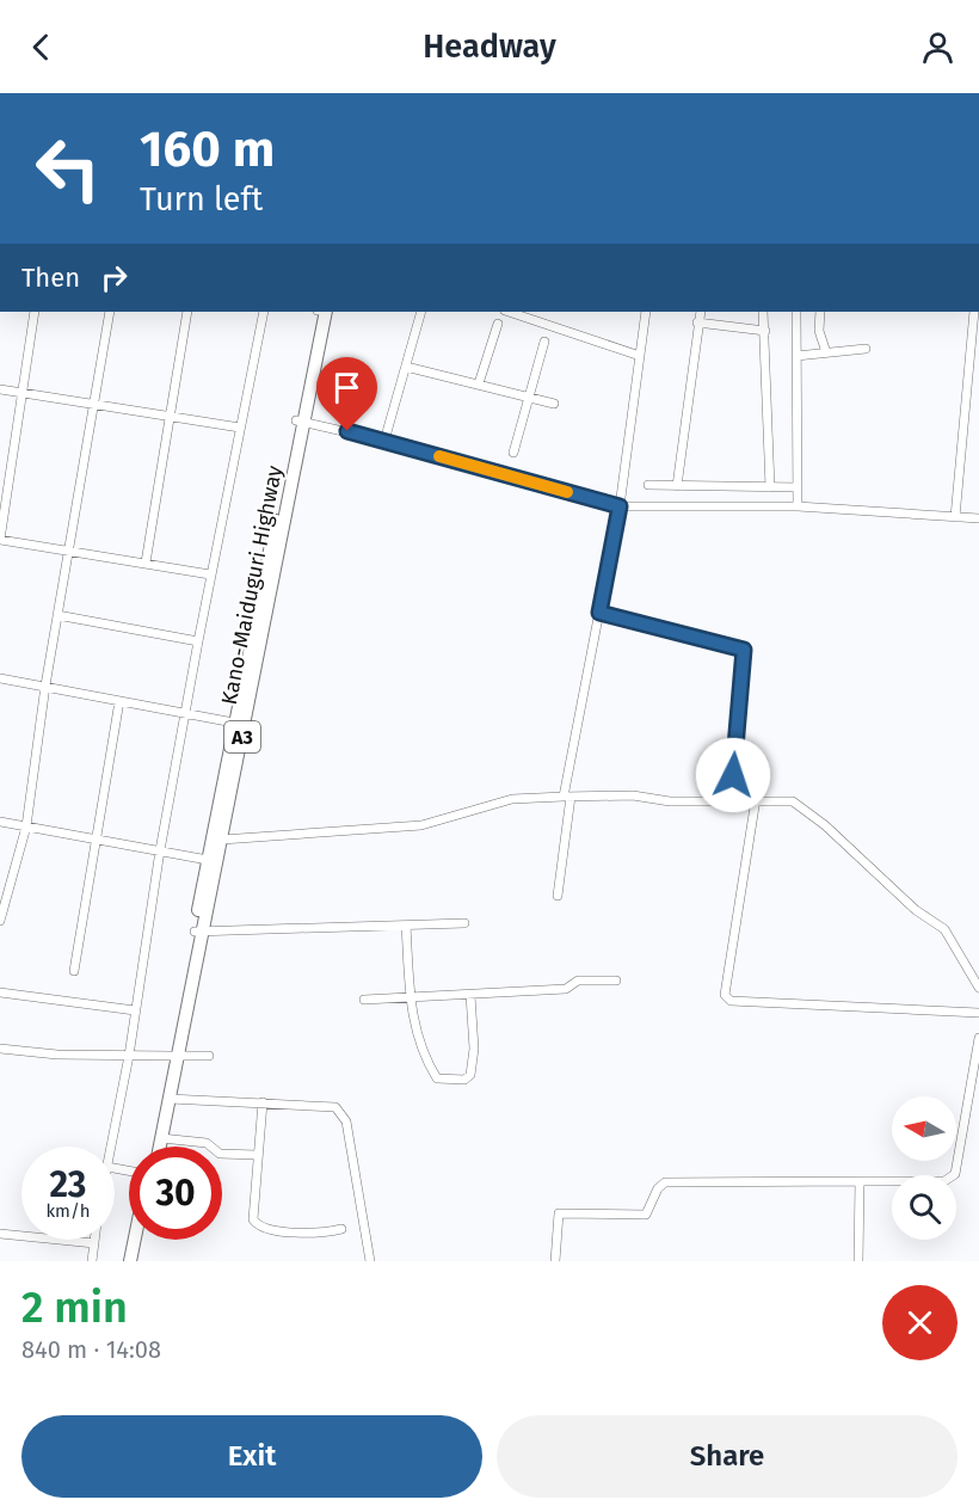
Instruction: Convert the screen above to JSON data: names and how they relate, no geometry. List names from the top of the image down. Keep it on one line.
{"streets":{"highway":["Kano-Maiduguri Highway","A3"]},"north":"left","page":{"header":"Headway","turn":["160 m","Turn left"],"then":"Then","speed":"23 km/h","limit":"30","heading":["2 min","840 m · 14:08"],"buttons":["Exit","Share"]}}
